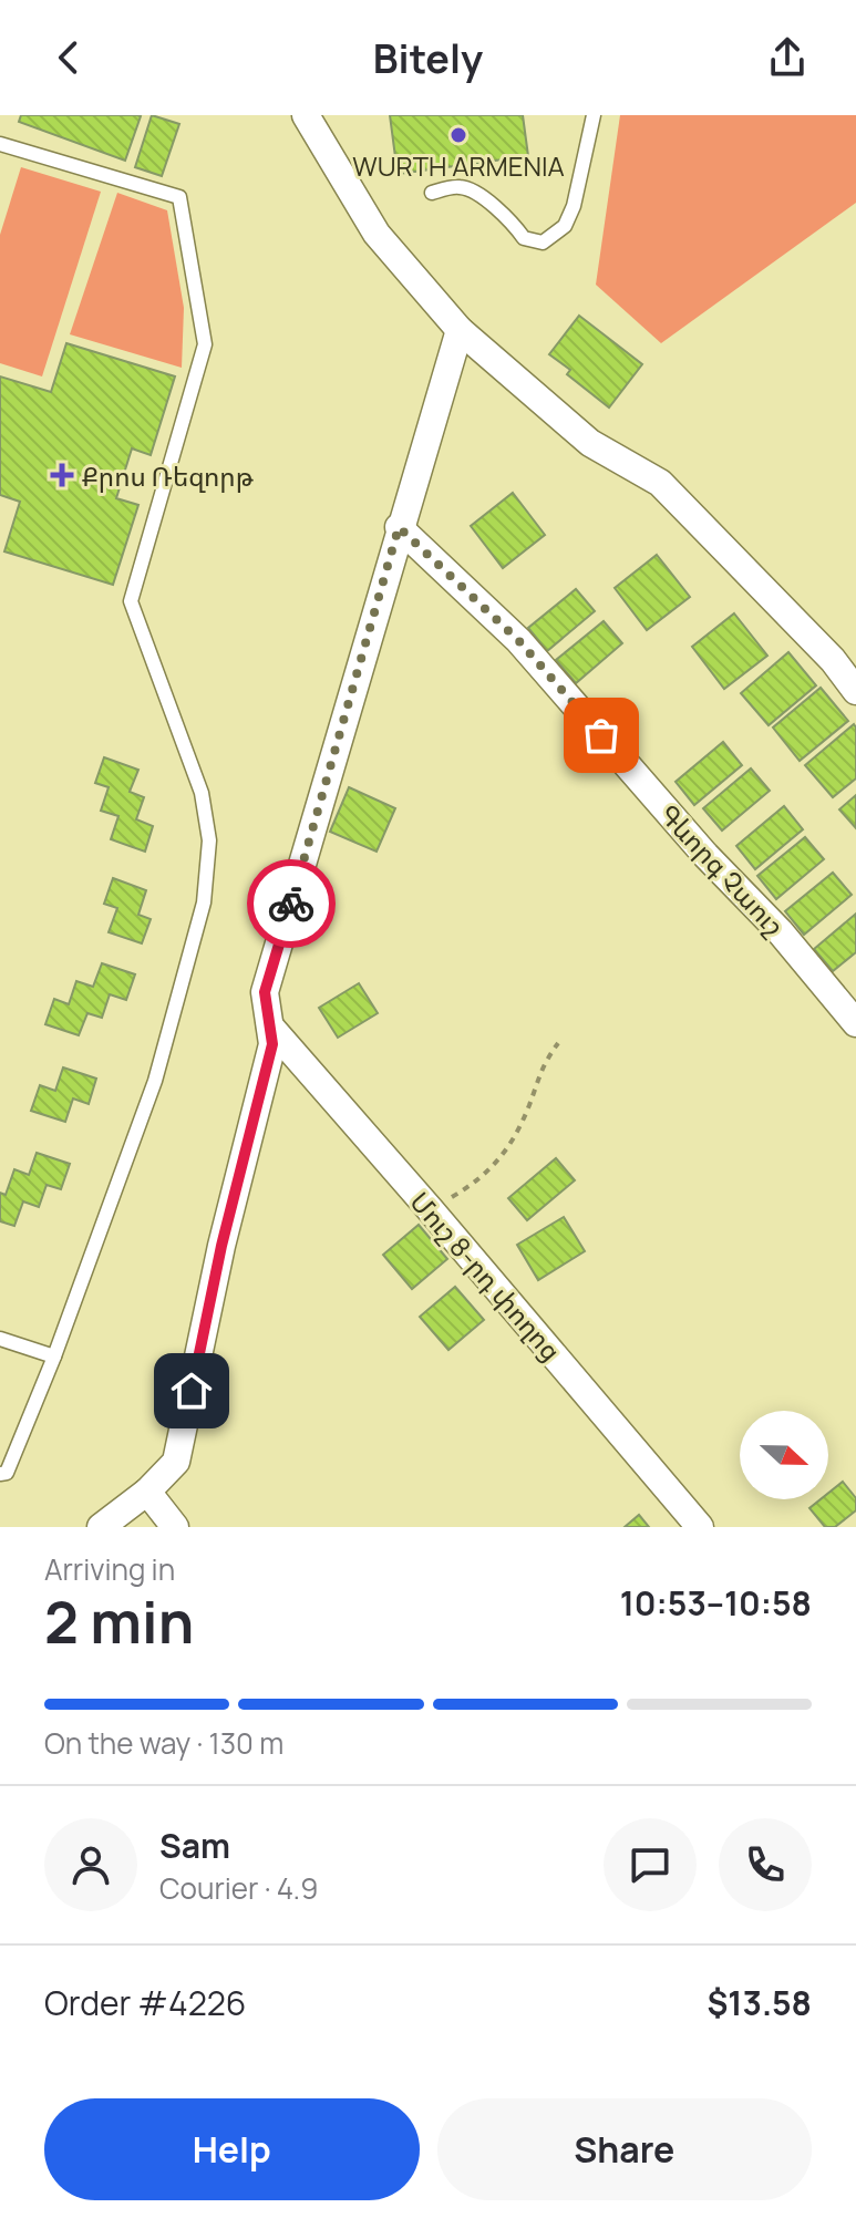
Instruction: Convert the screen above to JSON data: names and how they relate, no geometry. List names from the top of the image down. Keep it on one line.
{"streets":{"street":["Գևորգ Չաուշ","Մուշ 8-րդ փողոց"]},"places":{"other":["WURTH ARMENIA"],"health":["Քրոս Ռեզորթ"]},"north":"right","page":{"header":"Bitely","heading":["2 min","Arriving in","10:53–10:58"],"panel":["Sam","Courier · 4.9","Order #4226","$13.58"],"bar":"On the way · 130 m","buttons":["Help","Share"]}}
